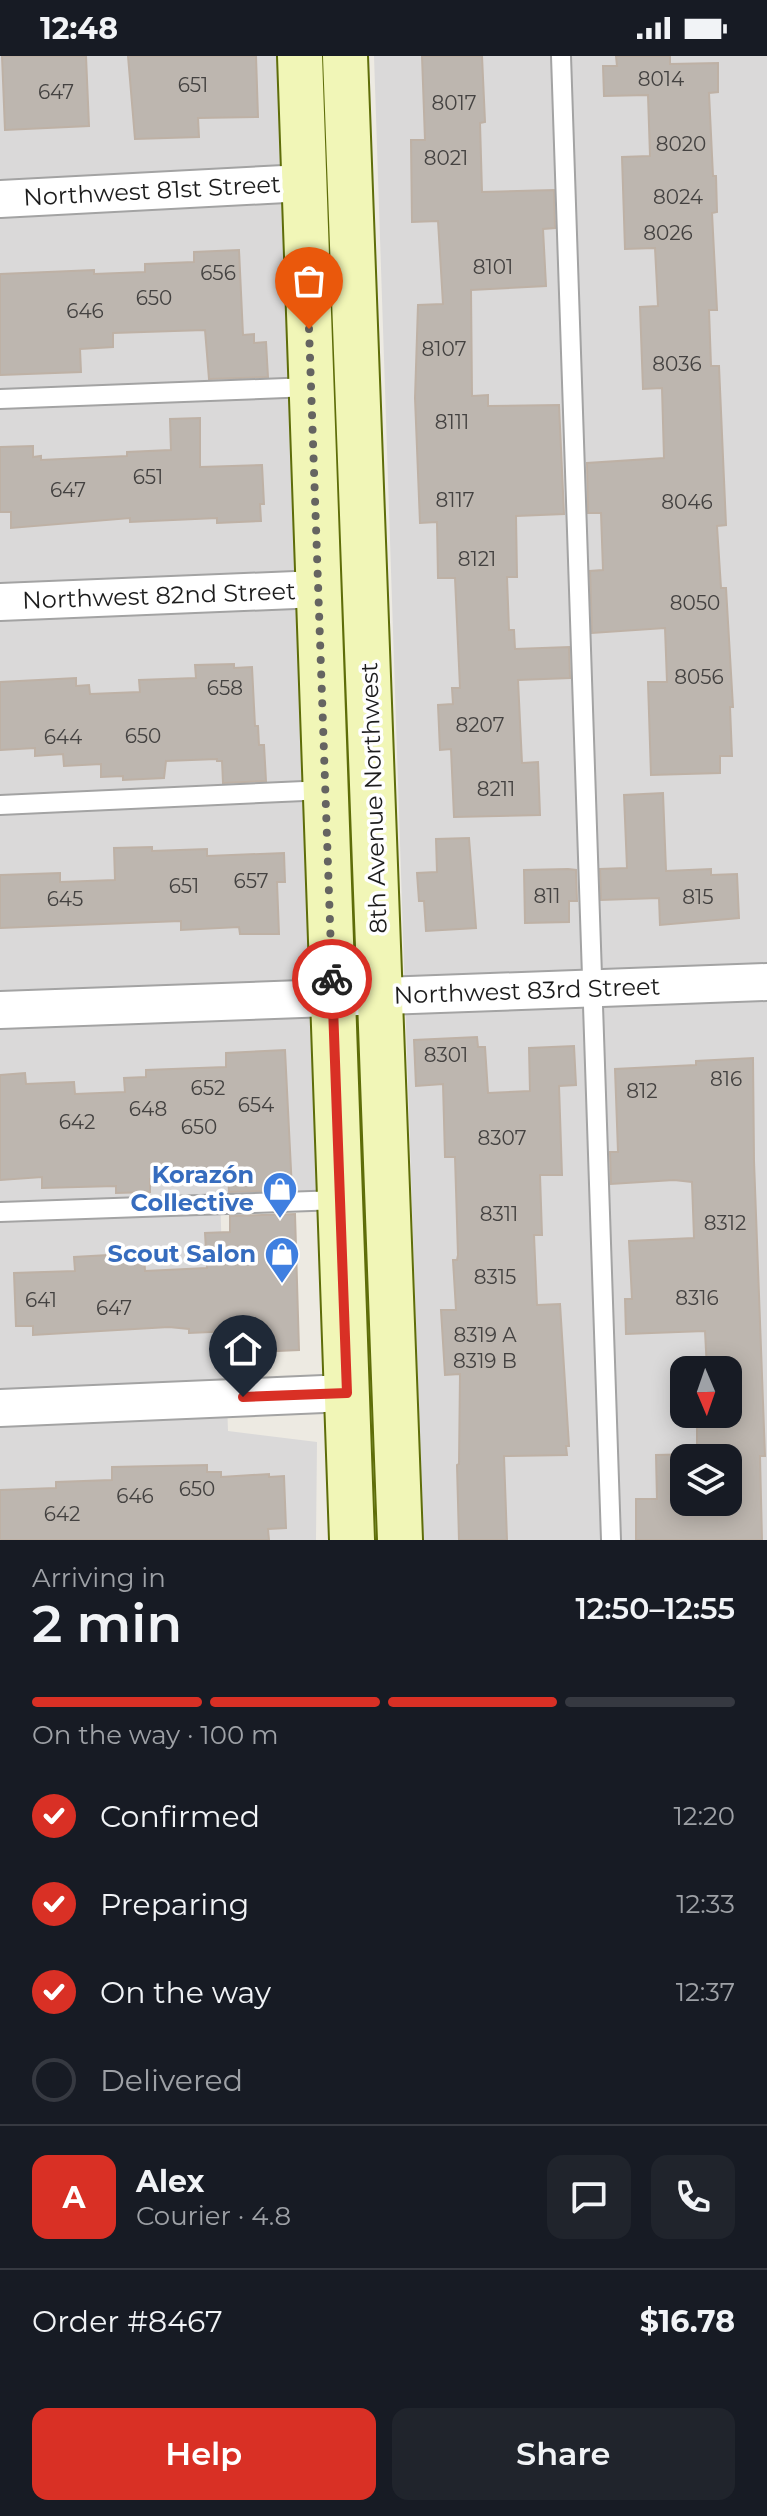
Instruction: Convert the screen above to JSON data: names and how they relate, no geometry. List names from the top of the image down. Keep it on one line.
{"streets":{"main road":["8th Avenue Northwest"],"street":["Northwest 81st Street","Northwest 82nd Street","Northwest 83rd Street"]},"crossings":[["Northwest 81st Street","8th Avenue Northwest"],["Northwest 82nd Street","8th Avenue Northwest"],["8th Avenue Northwest","Northwest 83rd Street"]],"places":{"shop":["Korazón Collective","Scout Salon"]},"house_numbers":["8014","651","647","8017","8020","8021","8024","8026","8101","656","650","646","8107","8036","8111","651","647","8117","8046","8121","8050","8056","658","8207","650","644","8211","657","651","811","815","645","8301","816","652","812","654","648","642","650","8307","8311","8312","8315","8316","641","647","8319 A","8319 B","650","646","642"],"north":"bottom","page":{"status":"12:48","heading":["2 min","Arriving in","12:50–12:55"],"panel":["Alex","Courier · 4.8","Order #8467","$16.78"],"bar":"On the way · 100 m","list":[["Confirmed","12:20"],["Preparing","12:33"],["On the way","12:37"],"Delivered"],"round":"A","buttons":["Help","Share"]}}
